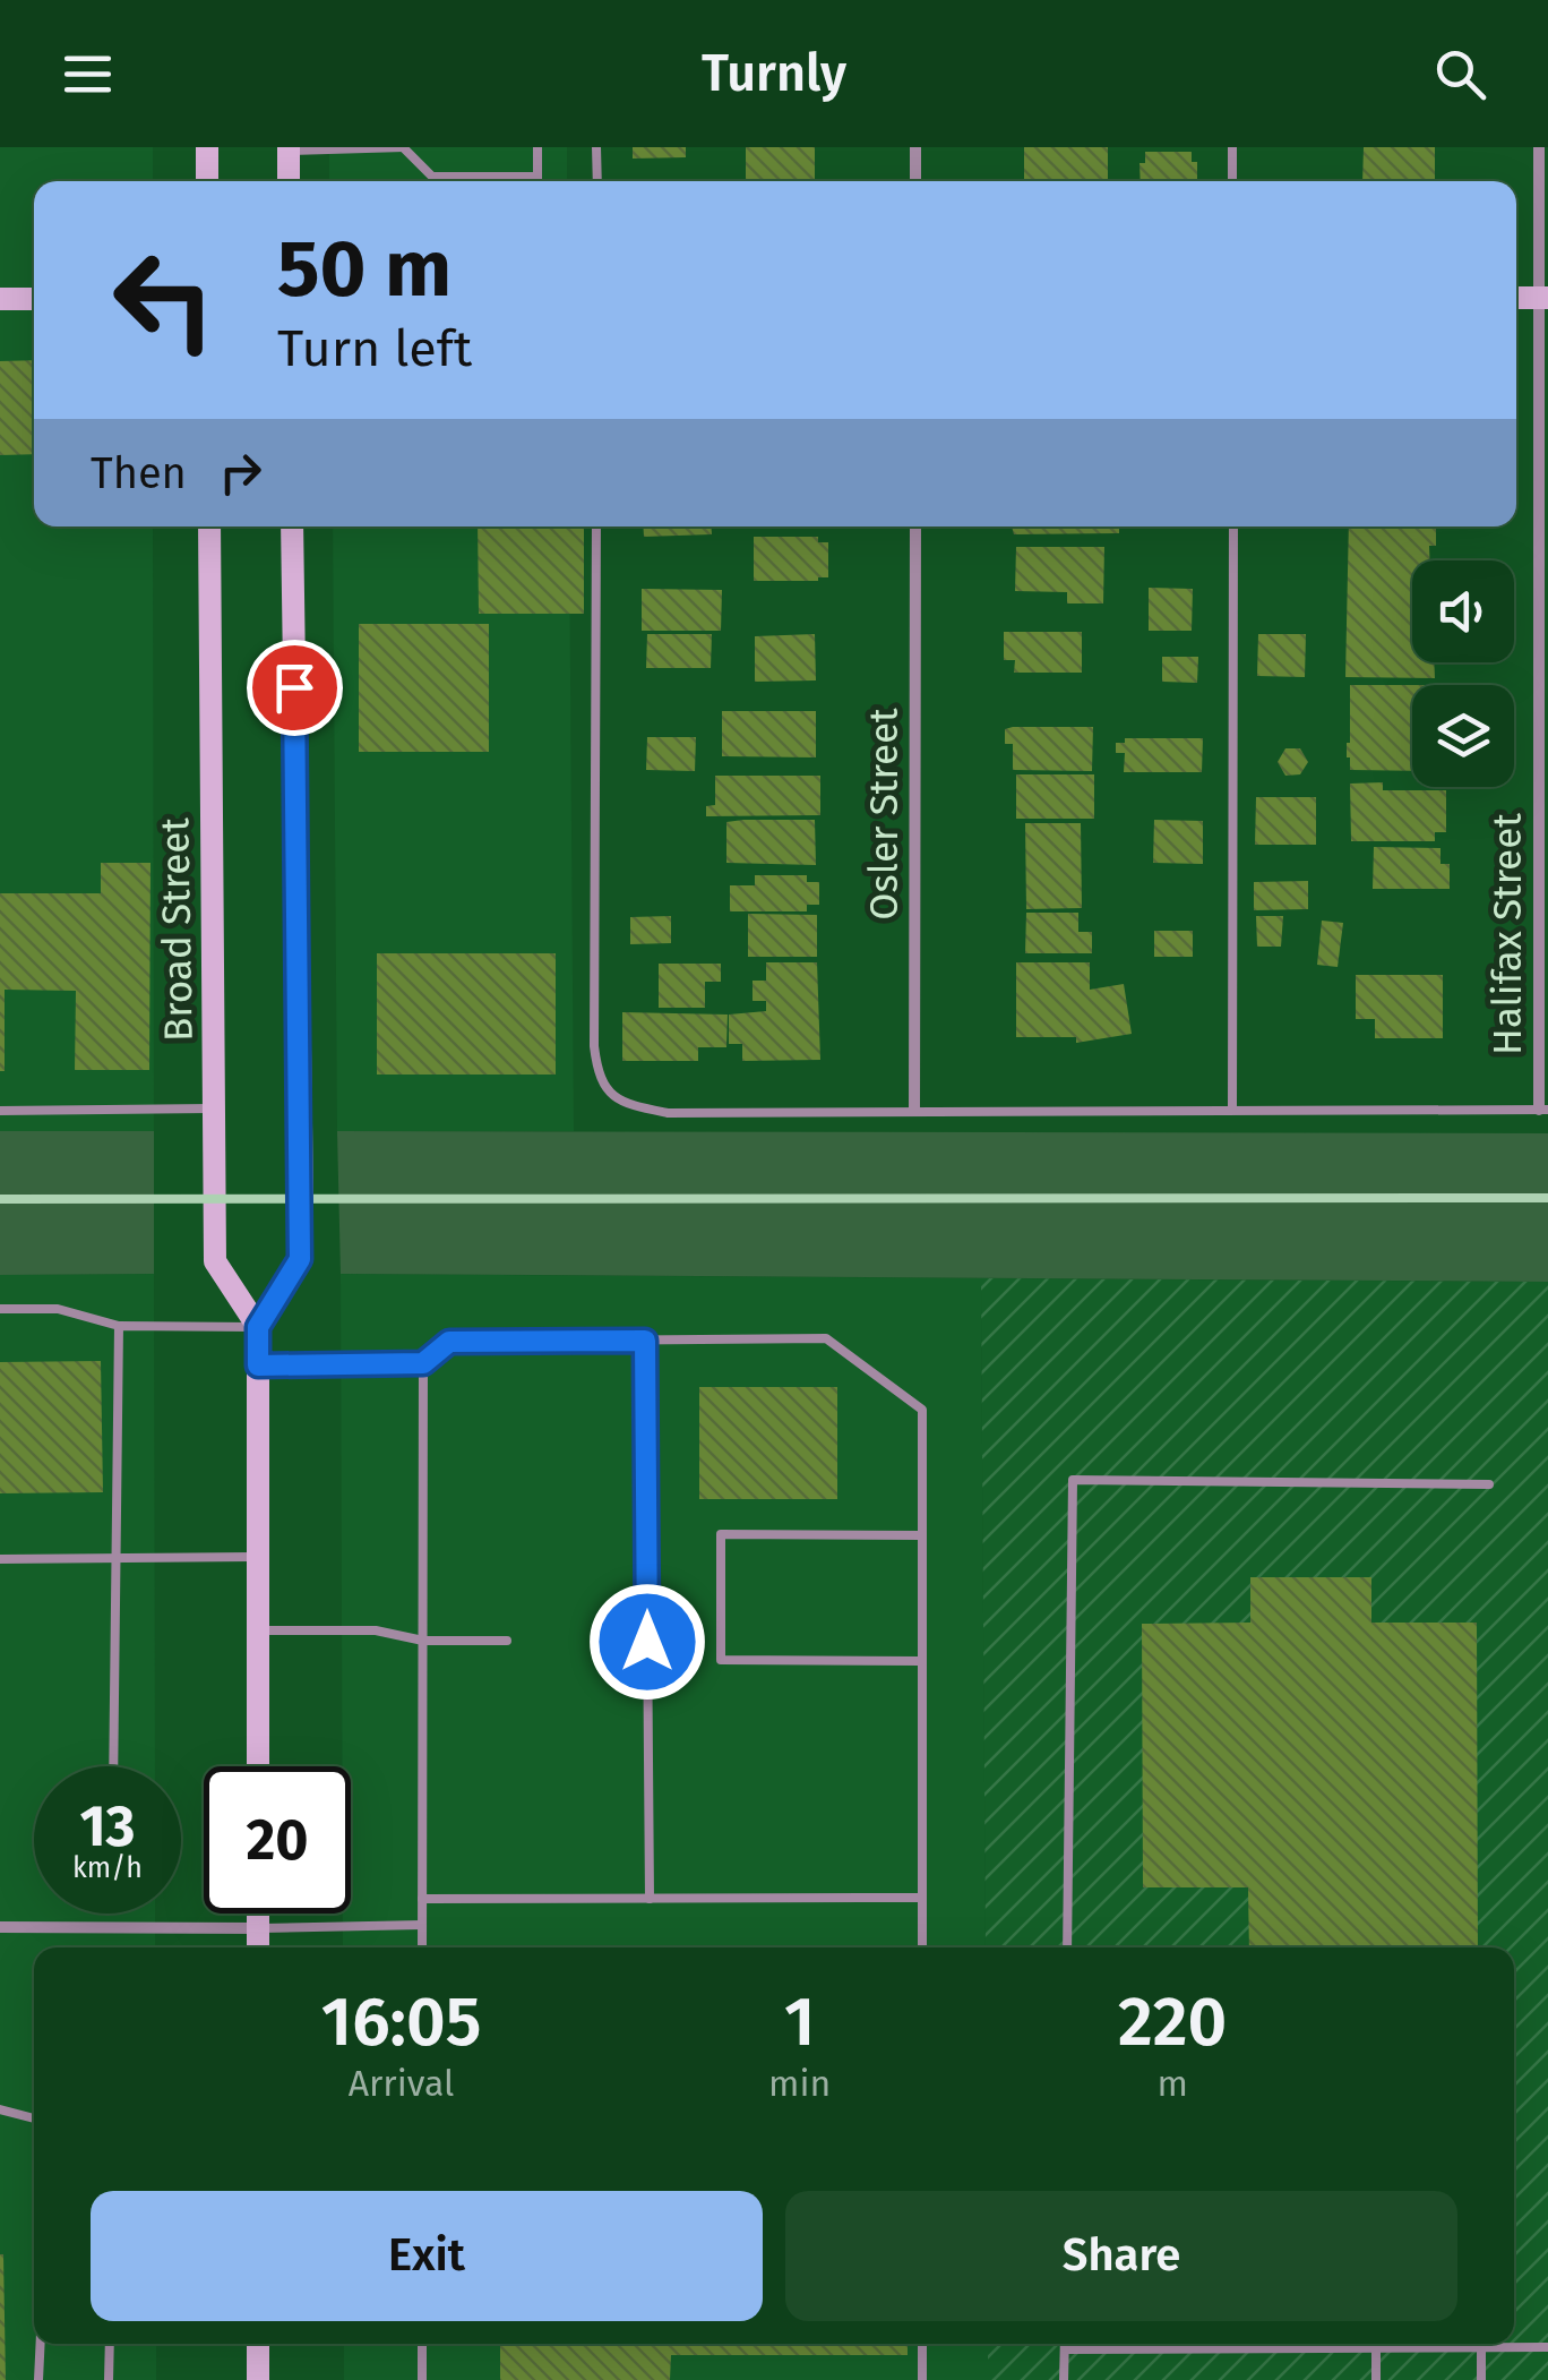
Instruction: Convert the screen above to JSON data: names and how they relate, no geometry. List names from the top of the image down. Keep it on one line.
{"streets":{"main road":["Broad Street"],"street":["Osler Street","Halifax Street"]},"page":{"header":"Turnly","turn":["50 m","Turn left"],"then":"Then","speed":"13 km/h","limit":"20","eta":["16:05","Arrival","1","min","220","m"],"buttons":["Exit","Share"]}}
